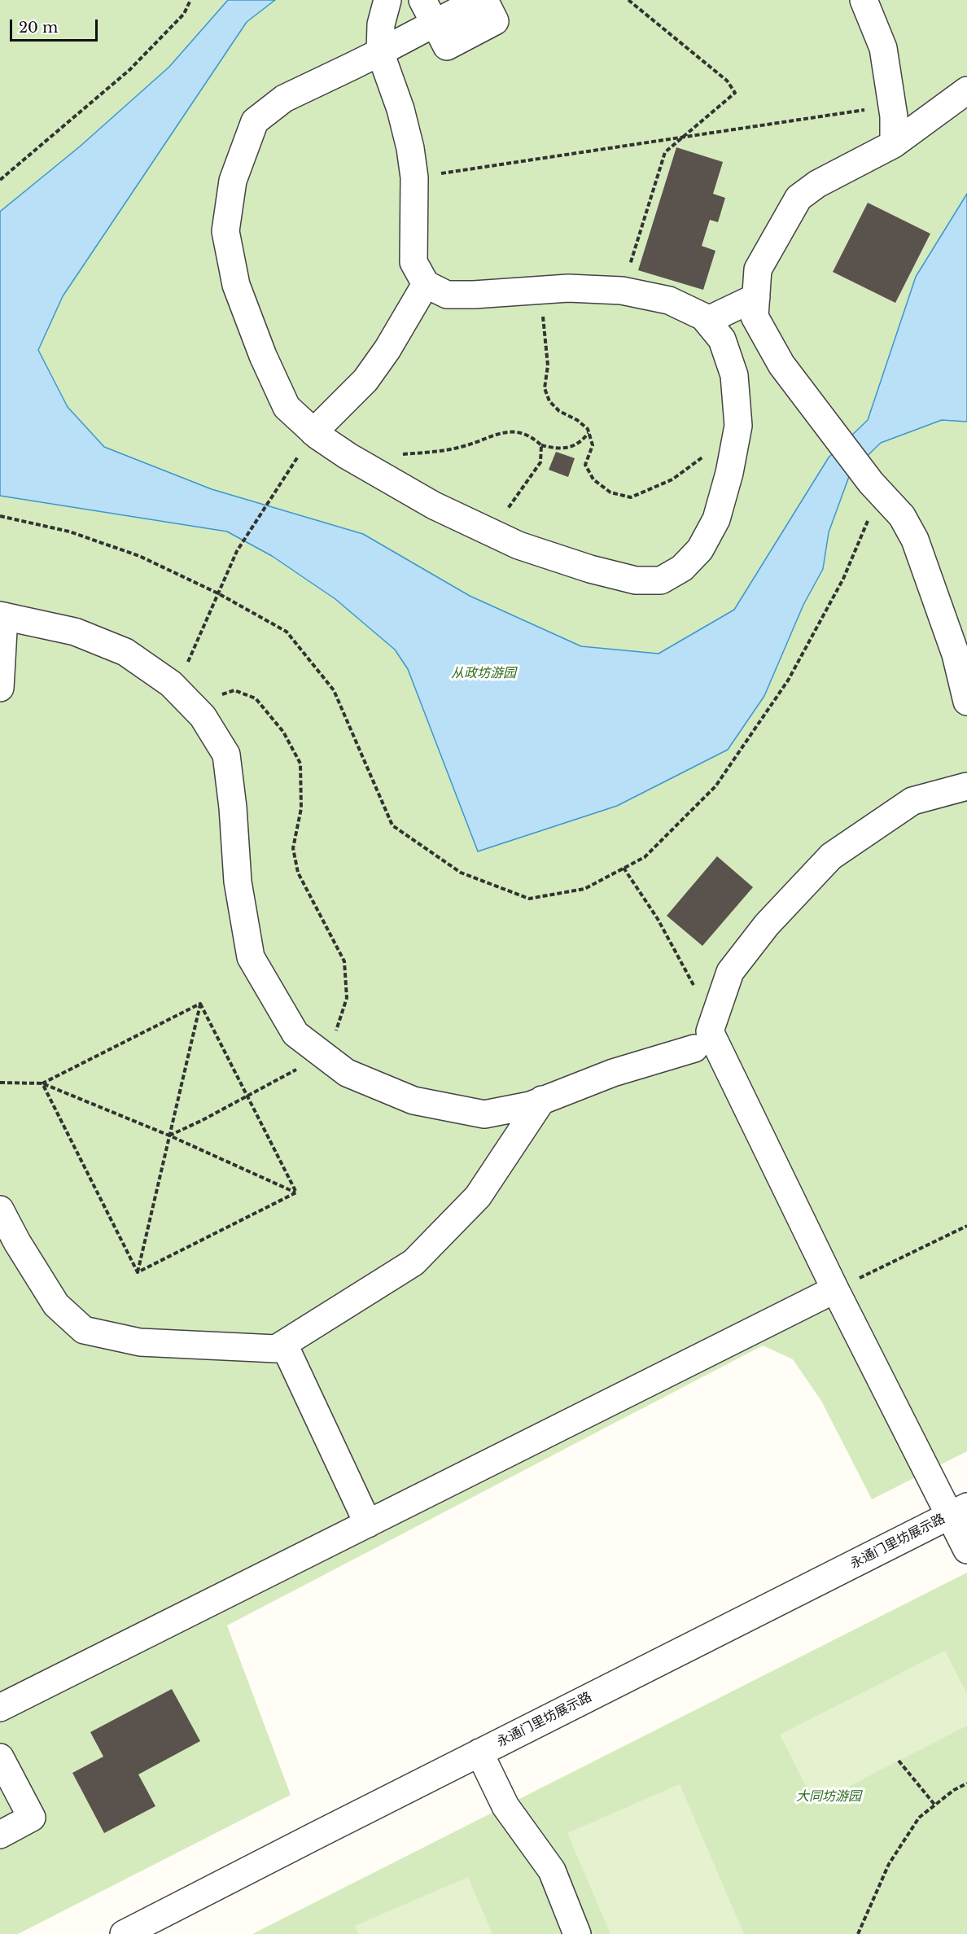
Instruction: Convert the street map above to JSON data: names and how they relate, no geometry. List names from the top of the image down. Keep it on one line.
{"streets":{"street":["永通门里坊展示路"]},"parks":["从政坊游园","大同坊游园"],"scale_bar":"20 m"}
